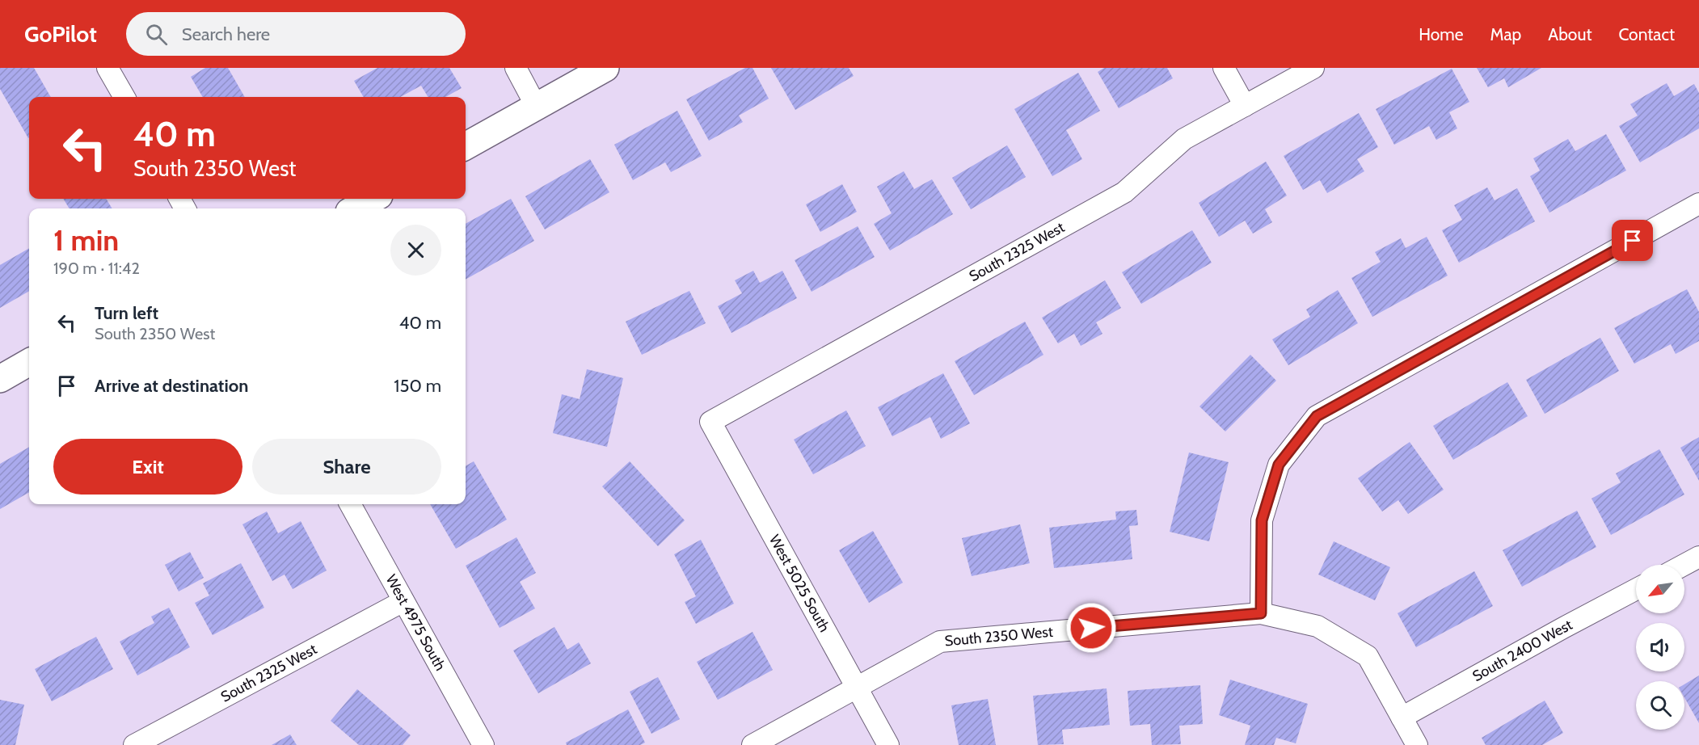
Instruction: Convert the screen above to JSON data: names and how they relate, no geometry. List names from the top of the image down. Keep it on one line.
{"streets":{"street":["South 2325 West","West 5025 South","West 4975 South","South 2350 West","South 2400 West"]},"crossings":[["South 2325 West","West 5025 South"],["South 2325 West","West 4975 South"],["West 5025 South","South 2350 West"],["South 2350 West","South 2400 West"]],"north":"bottom left","page":{"header":"GoPilot","search":"Search here","nav":["Home","Map","About","Contact"],"turn":["40 m","South 2350 West"],"heading":["1 min","190 m · 11:42"],"list":[{"name":"Turn left","note":"South 2350 West","value":"40 m"},{"name":"Arrive at destination","value":"150 m"}],"buttons":["Exit","Share"]}}
